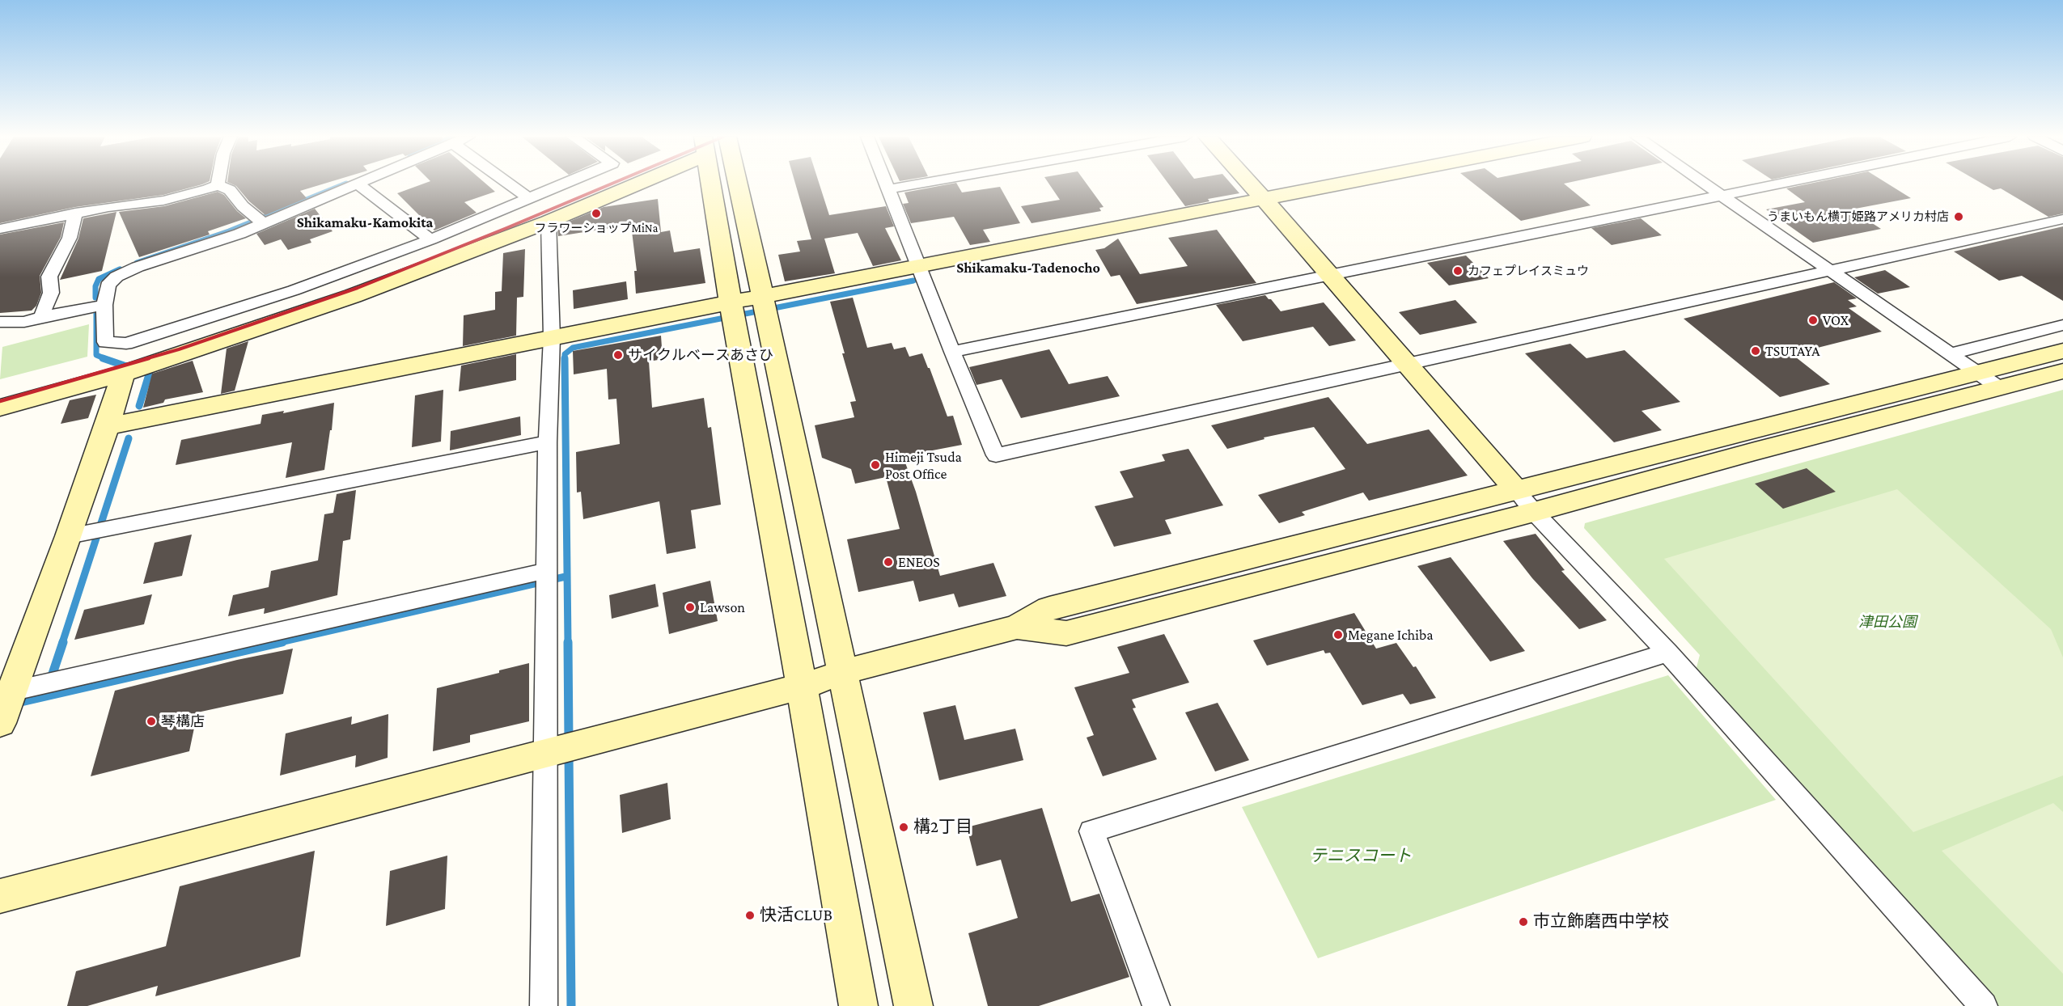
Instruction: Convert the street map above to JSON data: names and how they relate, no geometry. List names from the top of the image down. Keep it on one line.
{"districts":["Shikamaku-Kamokita","Shikamaku-Tadenocho"],"parks":["津田公園","テニスコート"],"places":["フラワーショップMiNa","うまいもん横丁姫路アメリカ村店","カフェプレイスミュウ","VOX","TSUTAYA","サイクルベースあさひ","Himeji Tsuda Post Office","ENEOS","Lawson","Megane Ichiba","琴構店","構2丁目","快活CLUB","市立飾磨西中学校"]}
